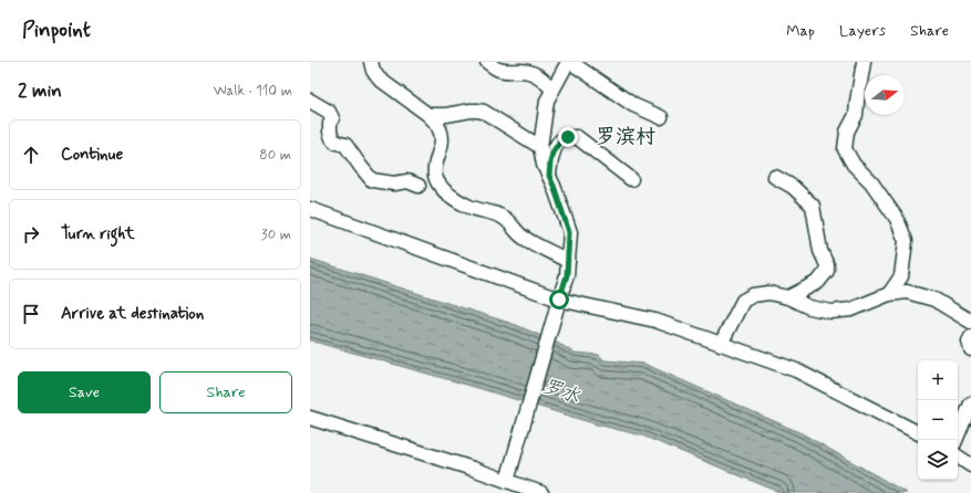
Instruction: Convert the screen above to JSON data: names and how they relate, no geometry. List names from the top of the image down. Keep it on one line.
{"districts":["罗滨村"],"water":["罗水"],"north":"right","page":{"header":"Pinpoint","nav":["Map","Layers","Share"],"heading":["2 min","Walk · 110 m"],"list":[["Continue","80 m"],["Turn right","30 m"],"Arrive at destination"],"buttons":["Save","Share"],"map_buttons":["+","−"]}}
